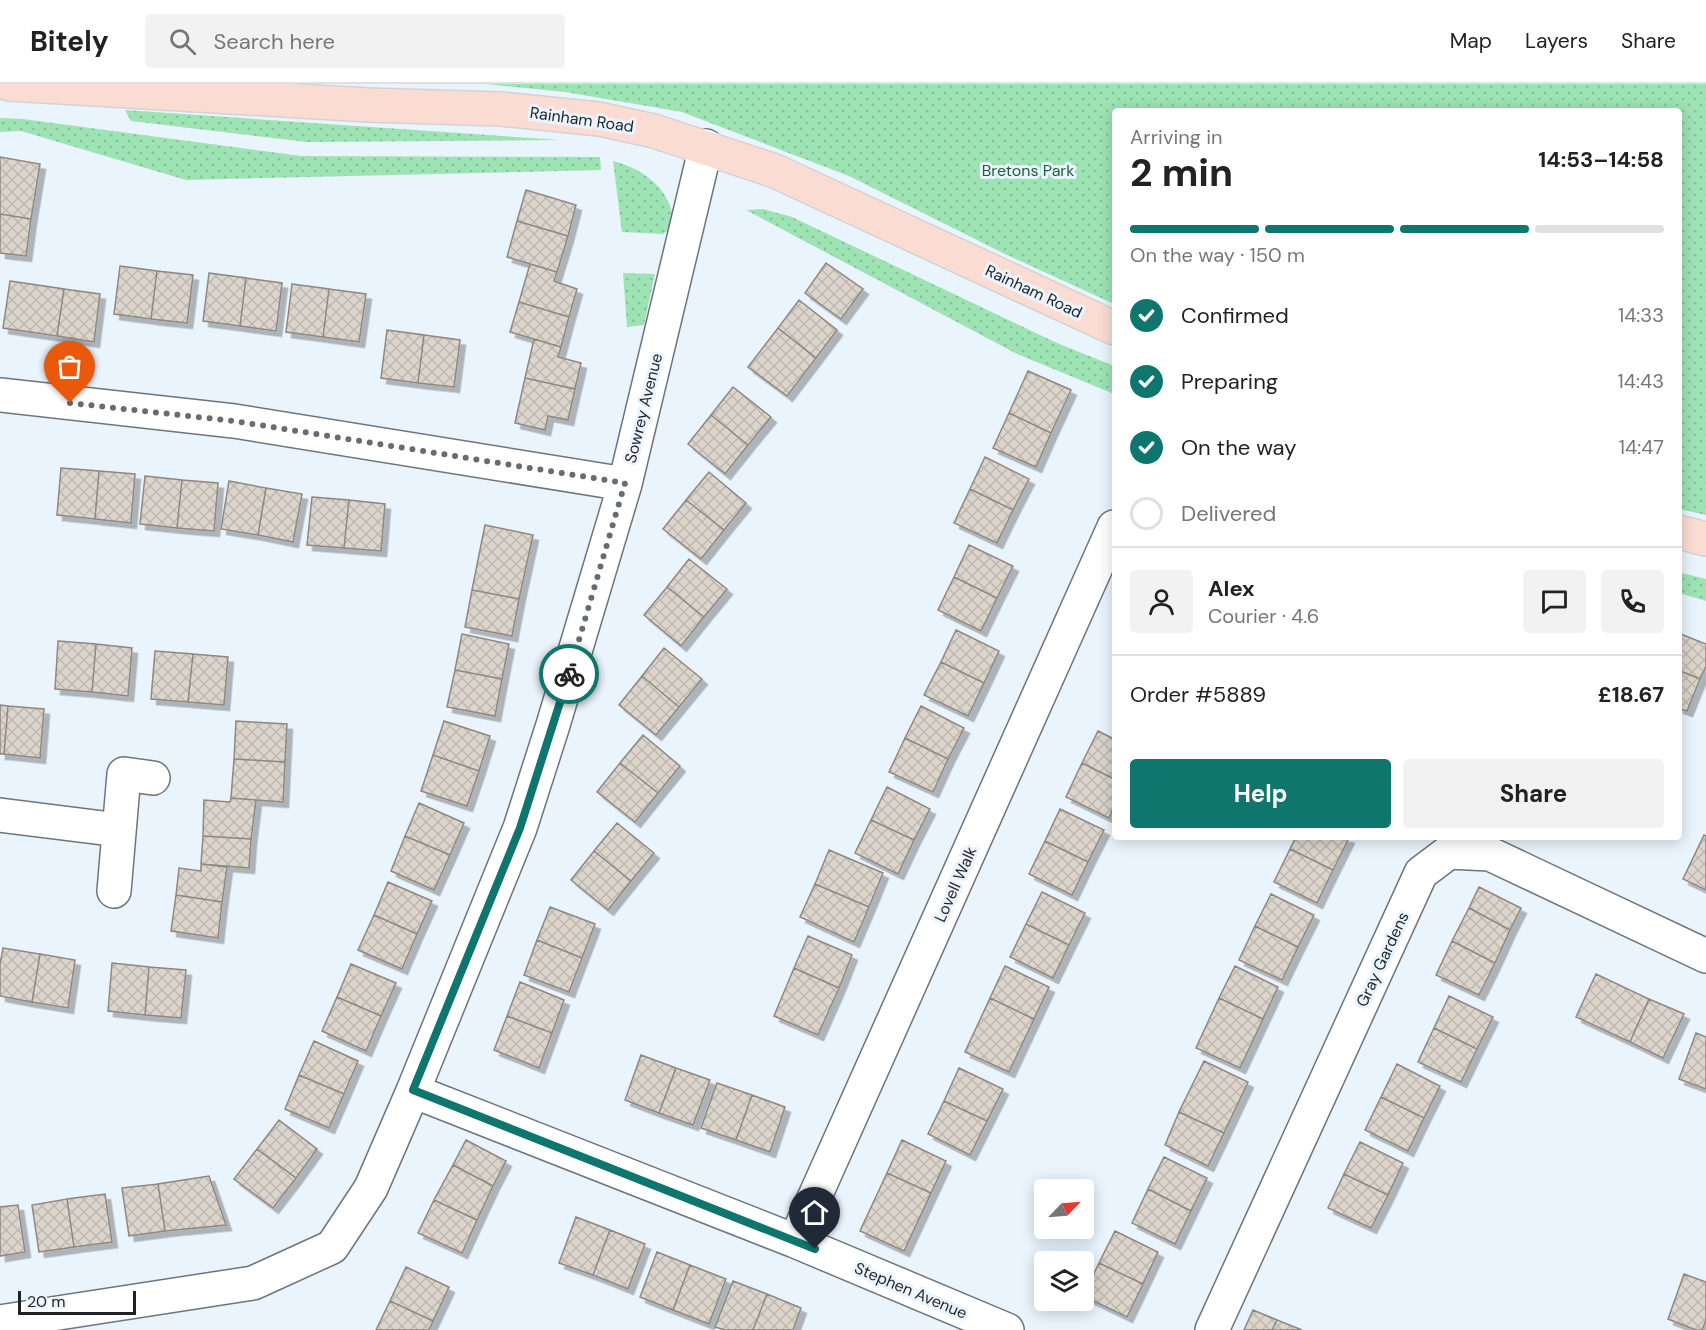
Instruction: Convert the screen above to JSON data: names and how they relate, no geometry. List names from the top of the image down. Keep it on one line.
{"streets":{"main road":["Rainham Road"],"street":["Sowrey Avenue","Lovell Walk","Gray Gardens","Stephen Avenue"]},"crossings":[["Rainham Road","Sowrey Avenue"],["Sowrey Avenue","Stephen Avenue"],["Lovell Walk","Stephen Avenue"]],"parks":["Bretons Park"],"scale_bar":"20 m","north":"top right","page":{"header":"Bitely","search":"Search here","nav":["Map","Layers","Share"],"heading":["2 min","Arriving in","14:53–14:58"],"panel":["Alex","Courier · 4.6","Order #5889","£18.67"],"bar":"On the way · 150 m","list":[["Confirmed","14:33"],["Preparing","14:43"],["On the way","14:47"],"Delivered"],"buttons":["Help","Share"],"scale":"20 m"}}
